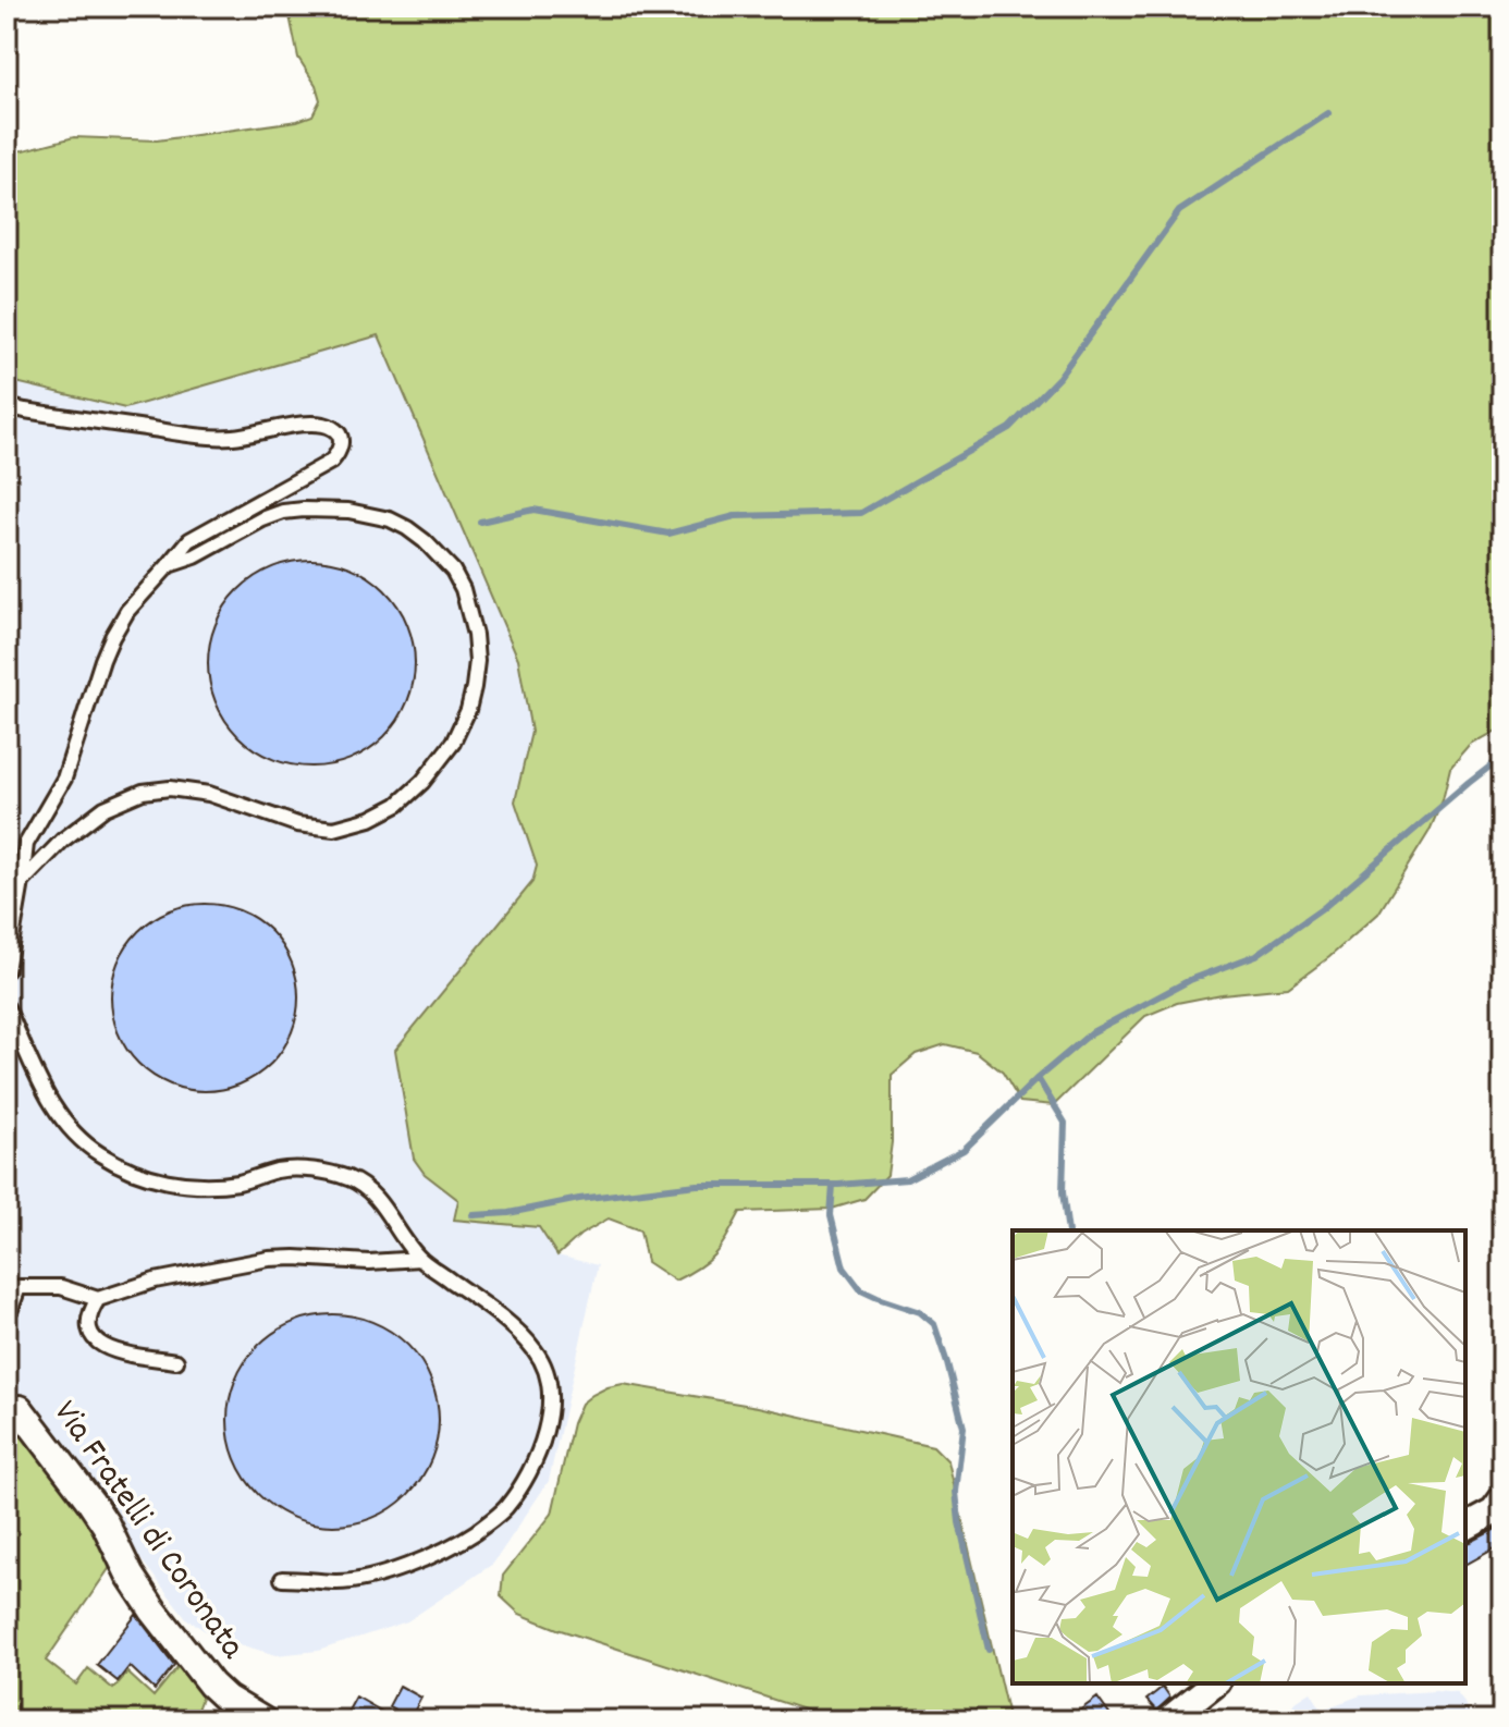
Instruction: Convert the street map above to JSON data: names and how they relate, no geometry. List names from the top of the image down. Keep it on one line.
{"streets":{"street":["Via Fratelli di Coronata"]}}
